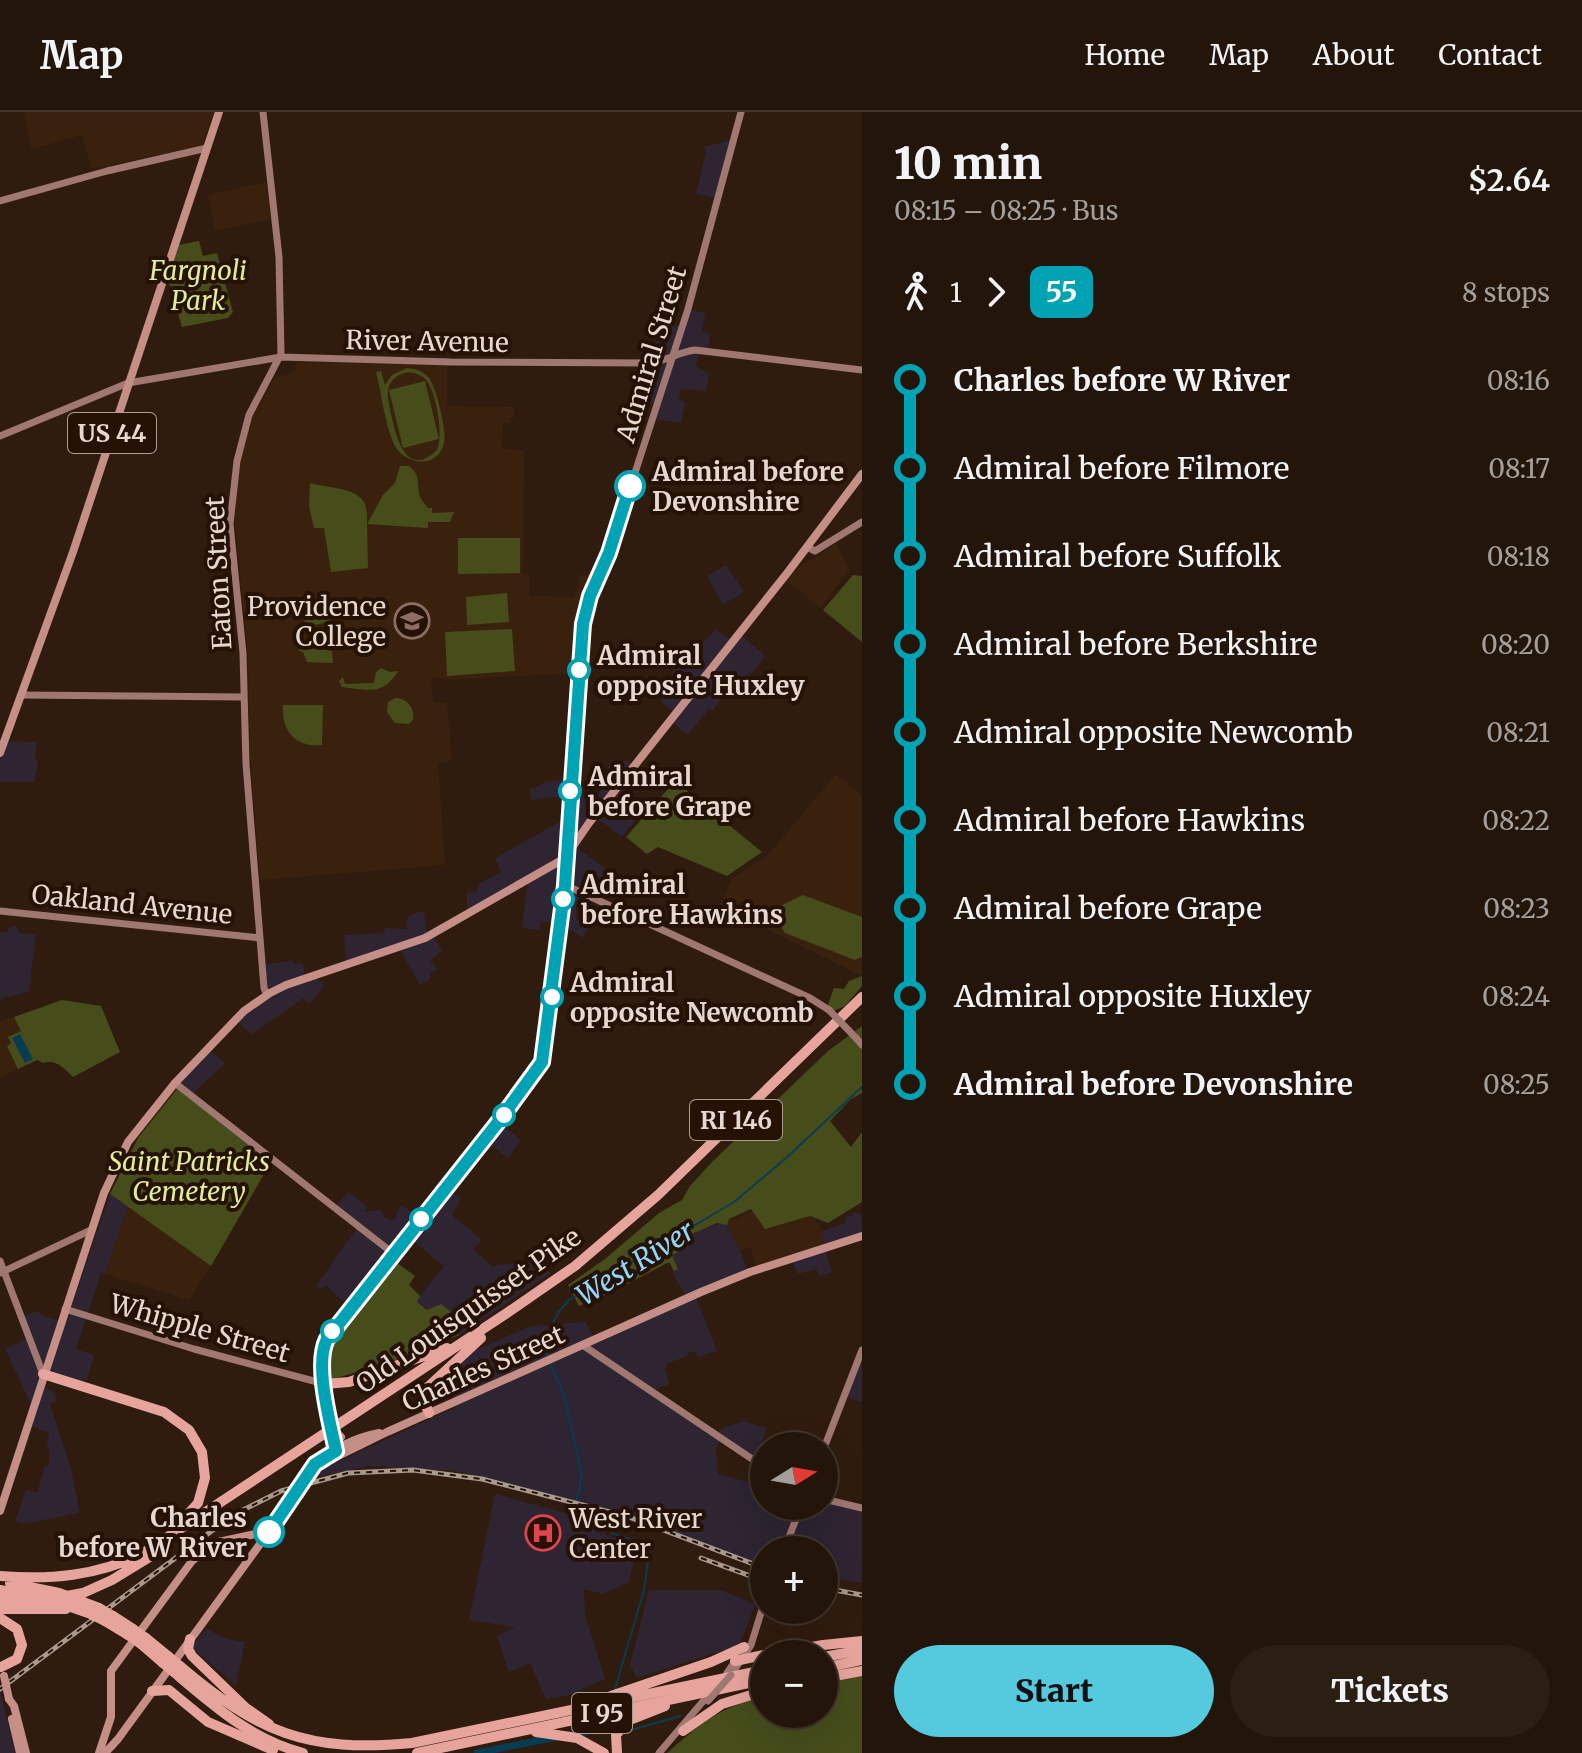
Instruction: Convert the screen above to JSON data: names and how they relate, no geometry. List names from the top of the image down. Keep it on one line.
{"streets":{"highway":["RI 146","Old Louisquisset Pike","I 95"],"main road":["US 44","Charles Street"],"street":["River Avenue","Admiral Street","Eaton Street","Oakland Avenue","Whipple Street"]},"crossings":[["River Avenue","Admiral Street"],["River Avenue","US 44"],["River Avenue","Eaton Street"],["Admiral Street","Whipple Street"],["Admiral Street","Charles Street"],["Eaton Street","Oakland Avenue"],["Old Louisquisset Pike","I 95"]],"water":["West River"],"parks":["Fargnoli Park","Saint Patricks Cemetery"],"places":{"other":["Admiral before Devonshire","Admiral opposite Huxley","Admiral before Grape","Admiral before Hawkins","Admiral opposite Newcomb","Charles before W River"],"school or university":["Providence College"],"hospital":["West River Center"]},"lines":["bus line 55"],"north":"right","page":{"header":"Map","nav":["Home","Map","About","Contact"],"heading":["10 min","08:15 – 08:25 · Bus","$2.64"],"legs":["1","55","8 stops"],"list":[{"name":"Charles before W River","value":"08:16"},{"name":"Admiral before Filmore","value":"08:17"},{"name":"Admiral before Suffolk","value":"08:18"},{"name":"Admiral before Berkshire","value":"08:20"},{"name":"Admiral opposite Newcomb","value":"08:21"},{"name":"Admiral before Hawkins","value":"08:22"},{"name":"Admiral before Grape","value":"08:23"},{"name":"Admiral opposite Huxley","value":"08:24"},{"name":"Admiral before Devonshire","value":"08:25"}],"map_buttons":["+","−"],"buttons":["Start","Tickets"]}}
